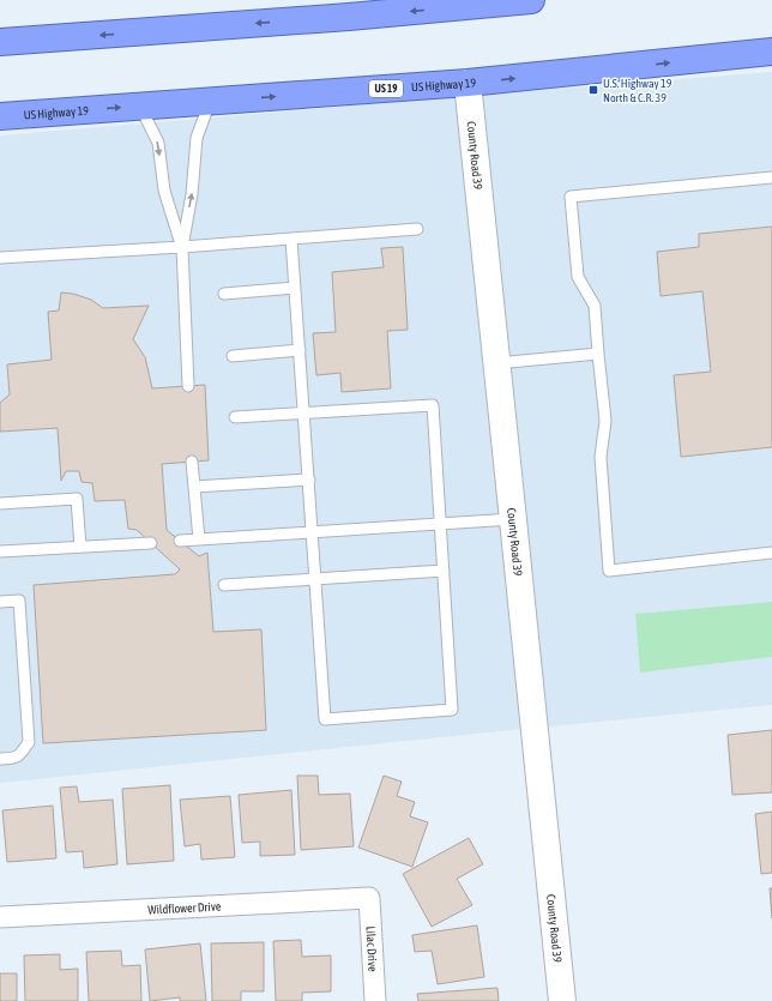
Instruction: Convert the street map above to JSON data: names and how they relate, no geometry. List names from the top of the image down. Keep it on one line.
{"streets":{"highway":["US Highway 19","US 19"],"street":["County Road 39","Wildflower Drive","Lilac Drive"]},"crossings":[["US Highway 19","County Road 39"],["Wildflower Drive","Lilac Drive"]],"places":{"transit":["U.S. Highway 19 North & C.R. 39"]}}
